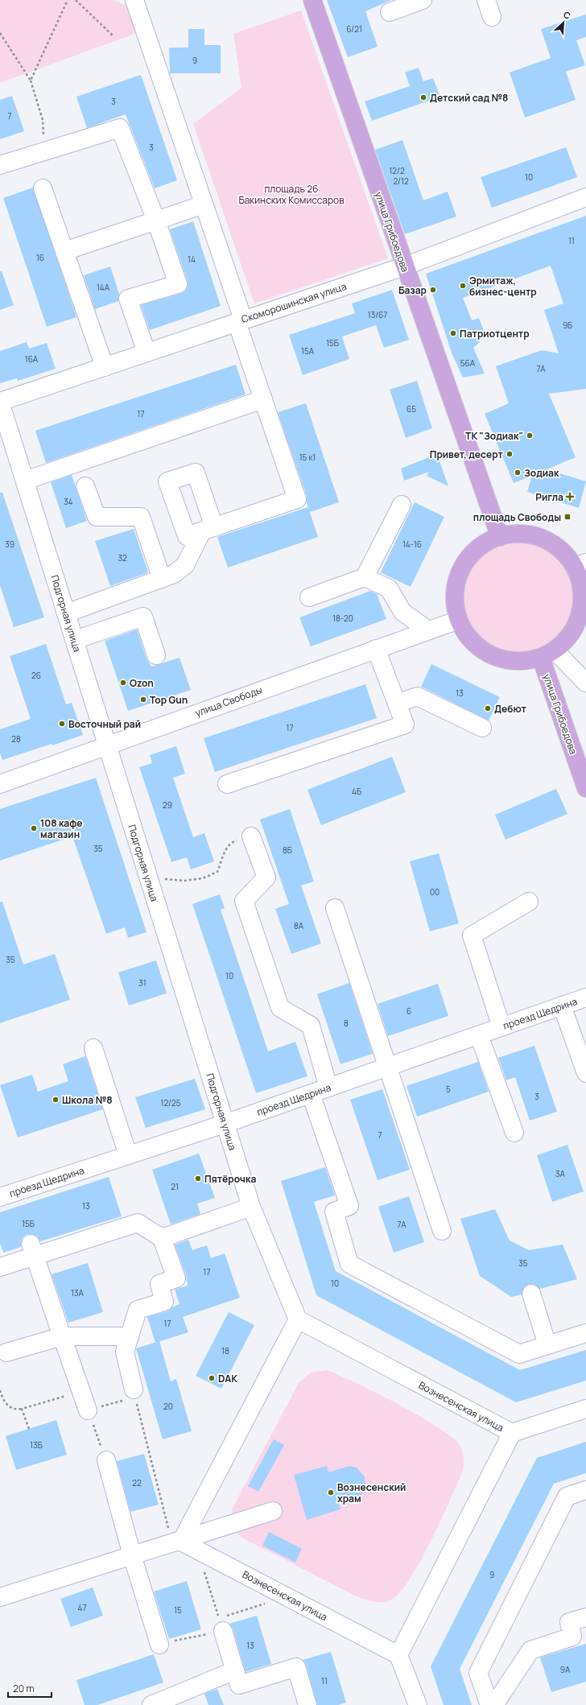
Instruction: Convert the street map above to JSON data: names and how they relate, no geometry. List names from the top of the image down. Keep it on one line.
{"streets":{"main road":["улица Грибоедова"],"street":["Скоморошинская улица","Подгорная улица","улица Свободы","проезд Щедрина","Вознесенская улица"]},"crossings":[["улица Грибоедова","Скоморошинская улица"],["Скоморошинская улица","Подгорная улица"],["Подгорная улица","улица Свободы"],["Подгорная улица","проезд Щедрина"],["Подгорная улица","Вознесенская улица"]],"parks":["площадь 26 Бакинских Комиссаров"],"places":{"other":["Детский сад №8","Эрмитаж, бизнес-центр","Базар","Патриотцентр","ТК \"Зодиак\"","Привет, десерт","Зодиак","Ozon","Top Gun","Дебют","Восточный рай","108 кафе магазин","Школа №8","Пятёрочка","DAK","Вознесенский храм"],"health":["Ригла"],"transit":["площадь Свободы"]},"house_numbers":["6/21","9","3","7","3","12/2","10","2/12","11","16","14","14А","13/67","9Б","15Б","15А","16А","56А","7А","65","17","15 к1","34","39","14-16","32","18-20","26","13","17","28","4Б","29","35","8Б","00","8А","35","10","31","6","8","5","3","12/25","7","3А","21","13","15Б","7А","35","17","10","13А","17","18","20","13Б","22","9","47","15","13","9А","11"],"scale_bar":"20 m","north":"top right"}
